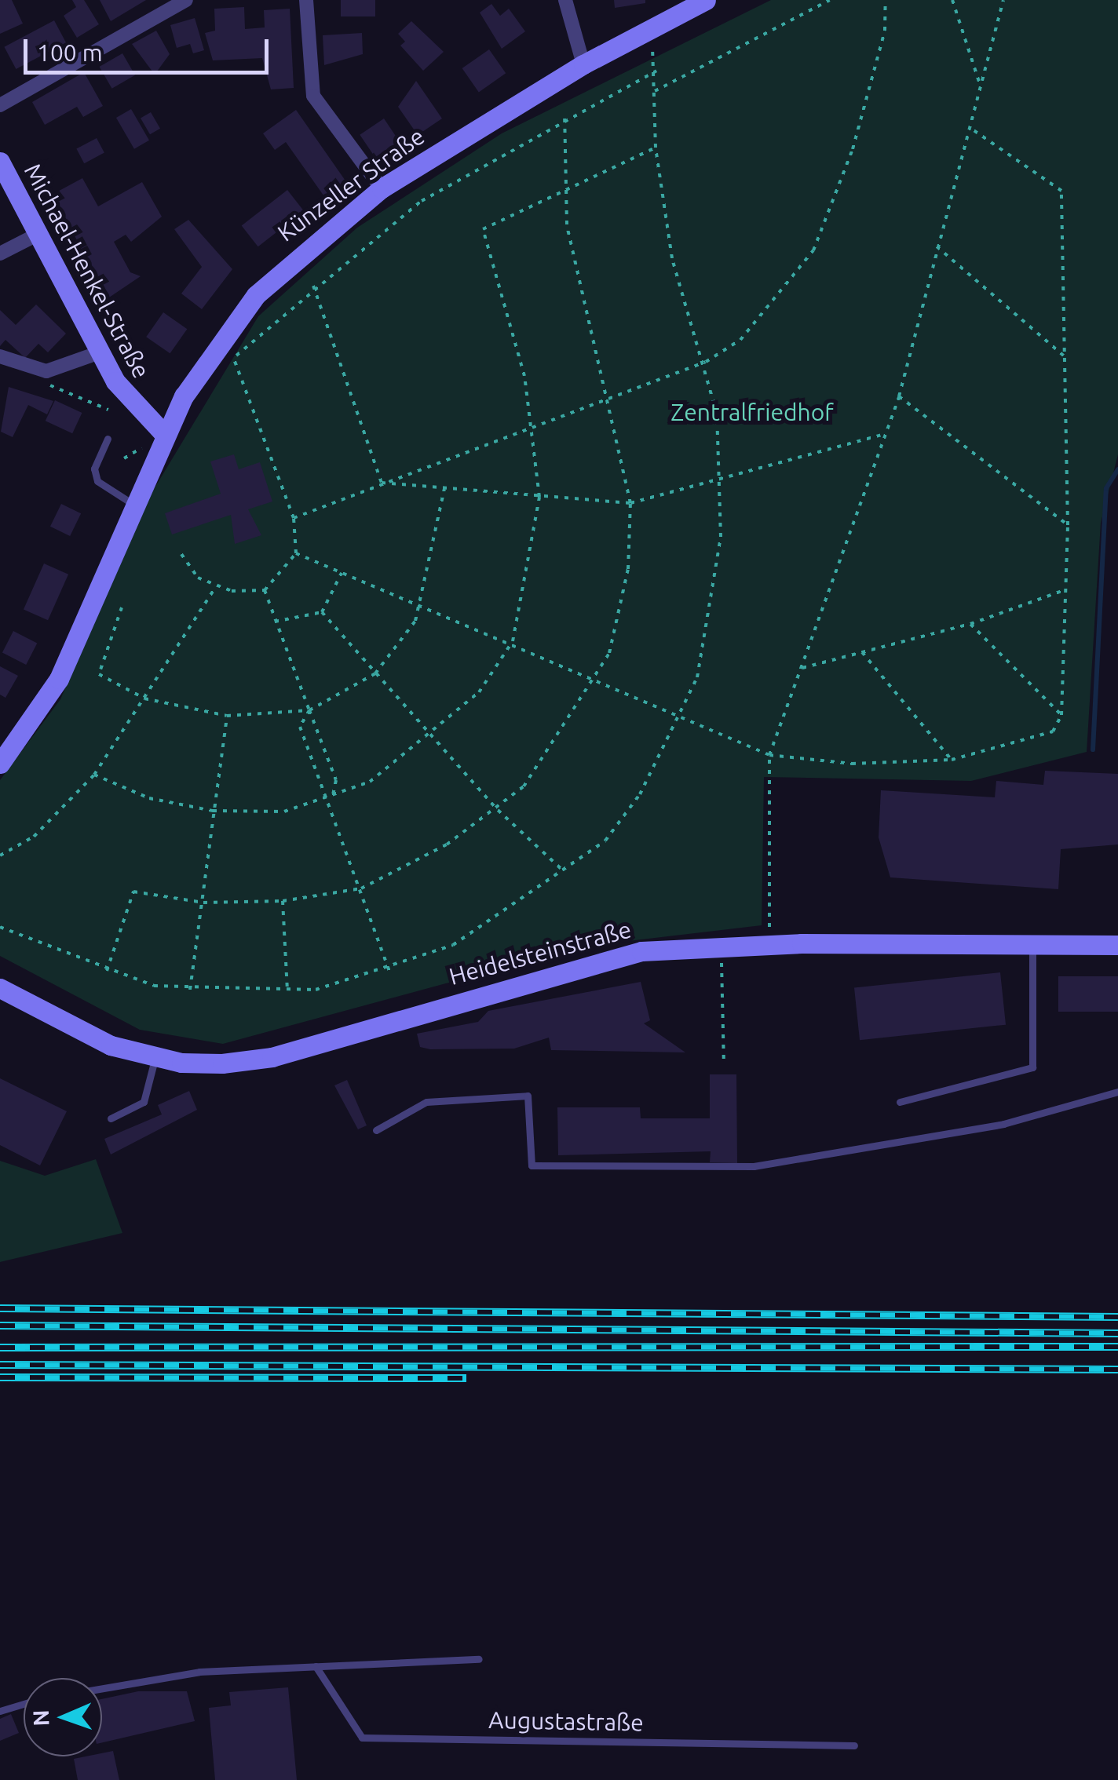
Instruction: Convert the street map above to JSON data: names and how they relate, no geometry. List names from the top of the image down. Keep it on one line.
{"streets":{"main road":["Künzeller Straße","Michael-Henkel-Straße","Heidelsteinstraße"],"lane":["Augustastraße"]},"crossings":[["Künzeller Straße","Michael-Henkel-Straße"]],"parks":["Zentralfriedhof"],"scale_bar":"100 m","north":"left"}
